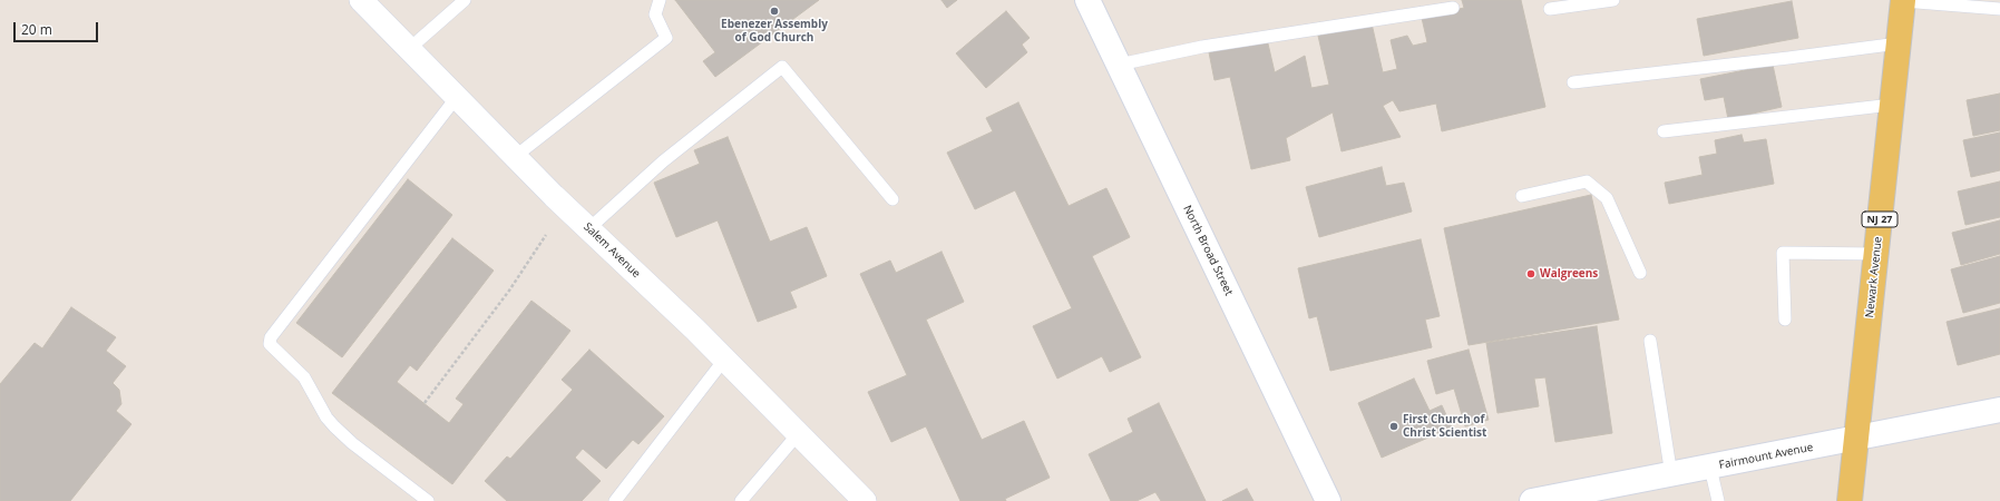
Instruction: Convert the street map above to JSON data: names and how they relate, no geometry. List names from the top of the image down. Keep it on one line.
{"streets":{"main road":["NJ 27","North Broad Street","Newark Avenue","Fairmount Avenue"],"street":["Salem Avenue"]},"crossings":[["Newark Avenue","Fairmount Avenue"]],"places":["Ebenezer Assembly of God Church","Walgreens","First Church of Christ Scientist"],"scale_bar":"20 m"}
